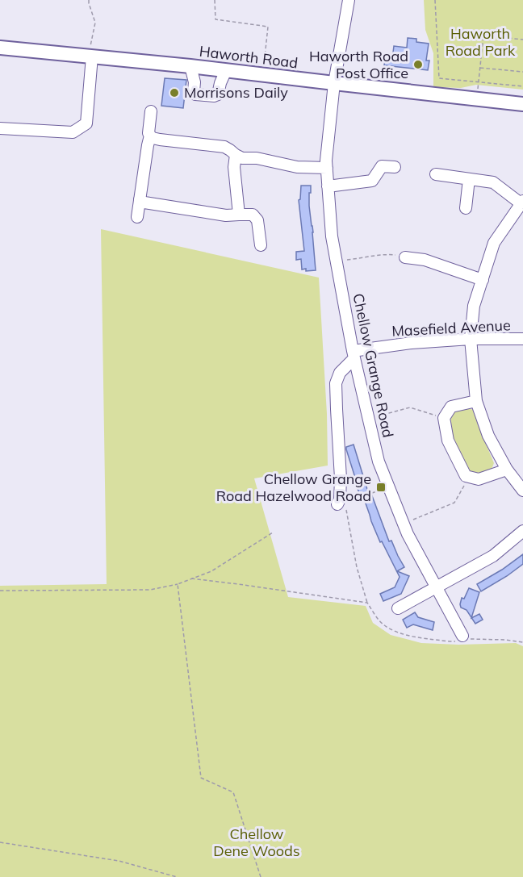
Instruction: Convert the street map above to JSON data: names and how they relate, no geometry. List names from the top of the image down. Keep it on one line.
{"streets":{"main road":["Haworth Road"],"street":["Masefield Avenue","Chellow Grange Road"]},"crossings":[["Haworth Road","Chellow Grange Road"],["Masefield Avenue","Chellow Grange Road"]],"parks":["Haworth Road Park","Chellow Dene Woods"],"places":{"other":["Haworth Road Post Office","Morrisons Daily"],"transit":["Chellow Grange Road Hazelwood Road"]}}
